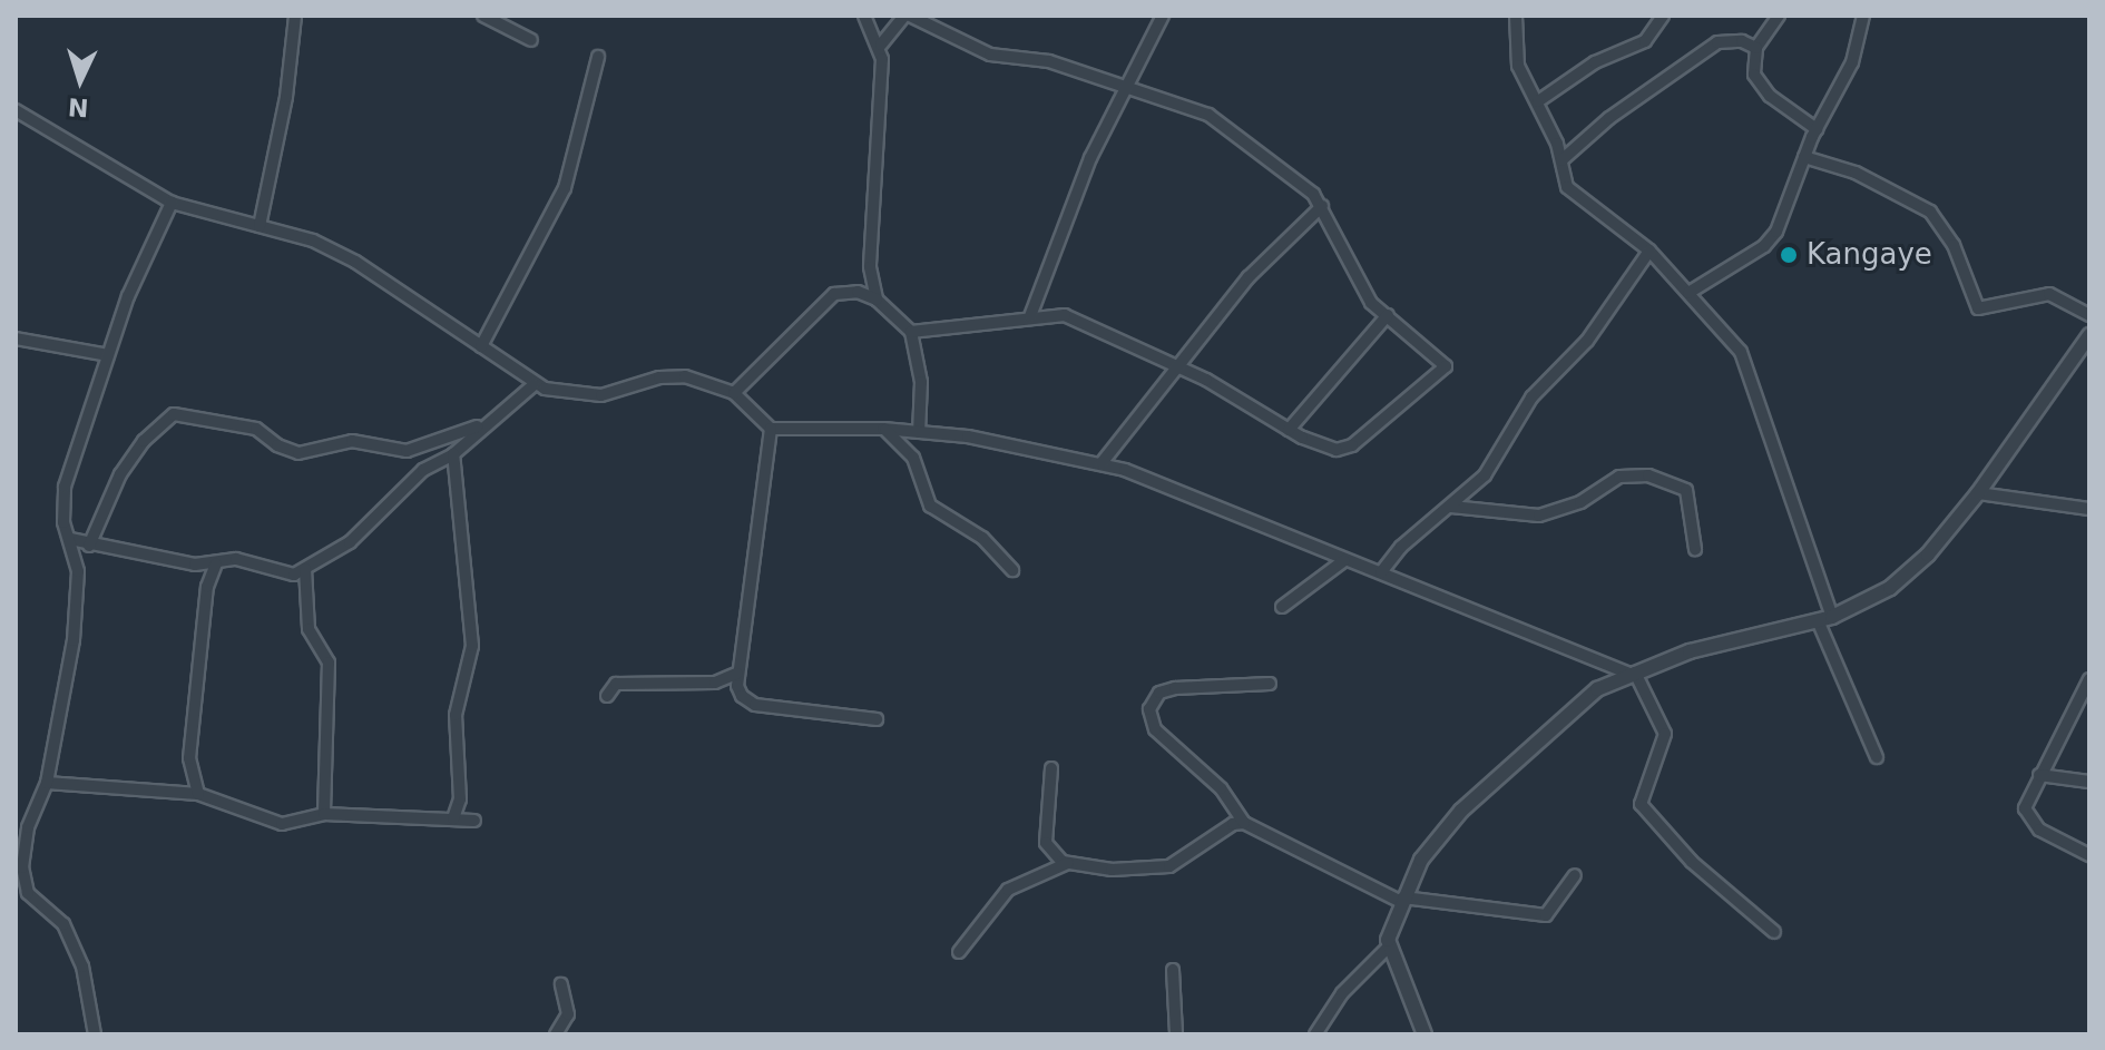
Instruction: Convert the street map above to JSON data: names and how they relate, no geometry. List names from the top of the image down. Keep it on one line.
{"places":["Kangaye"],"north":"bottom"}
